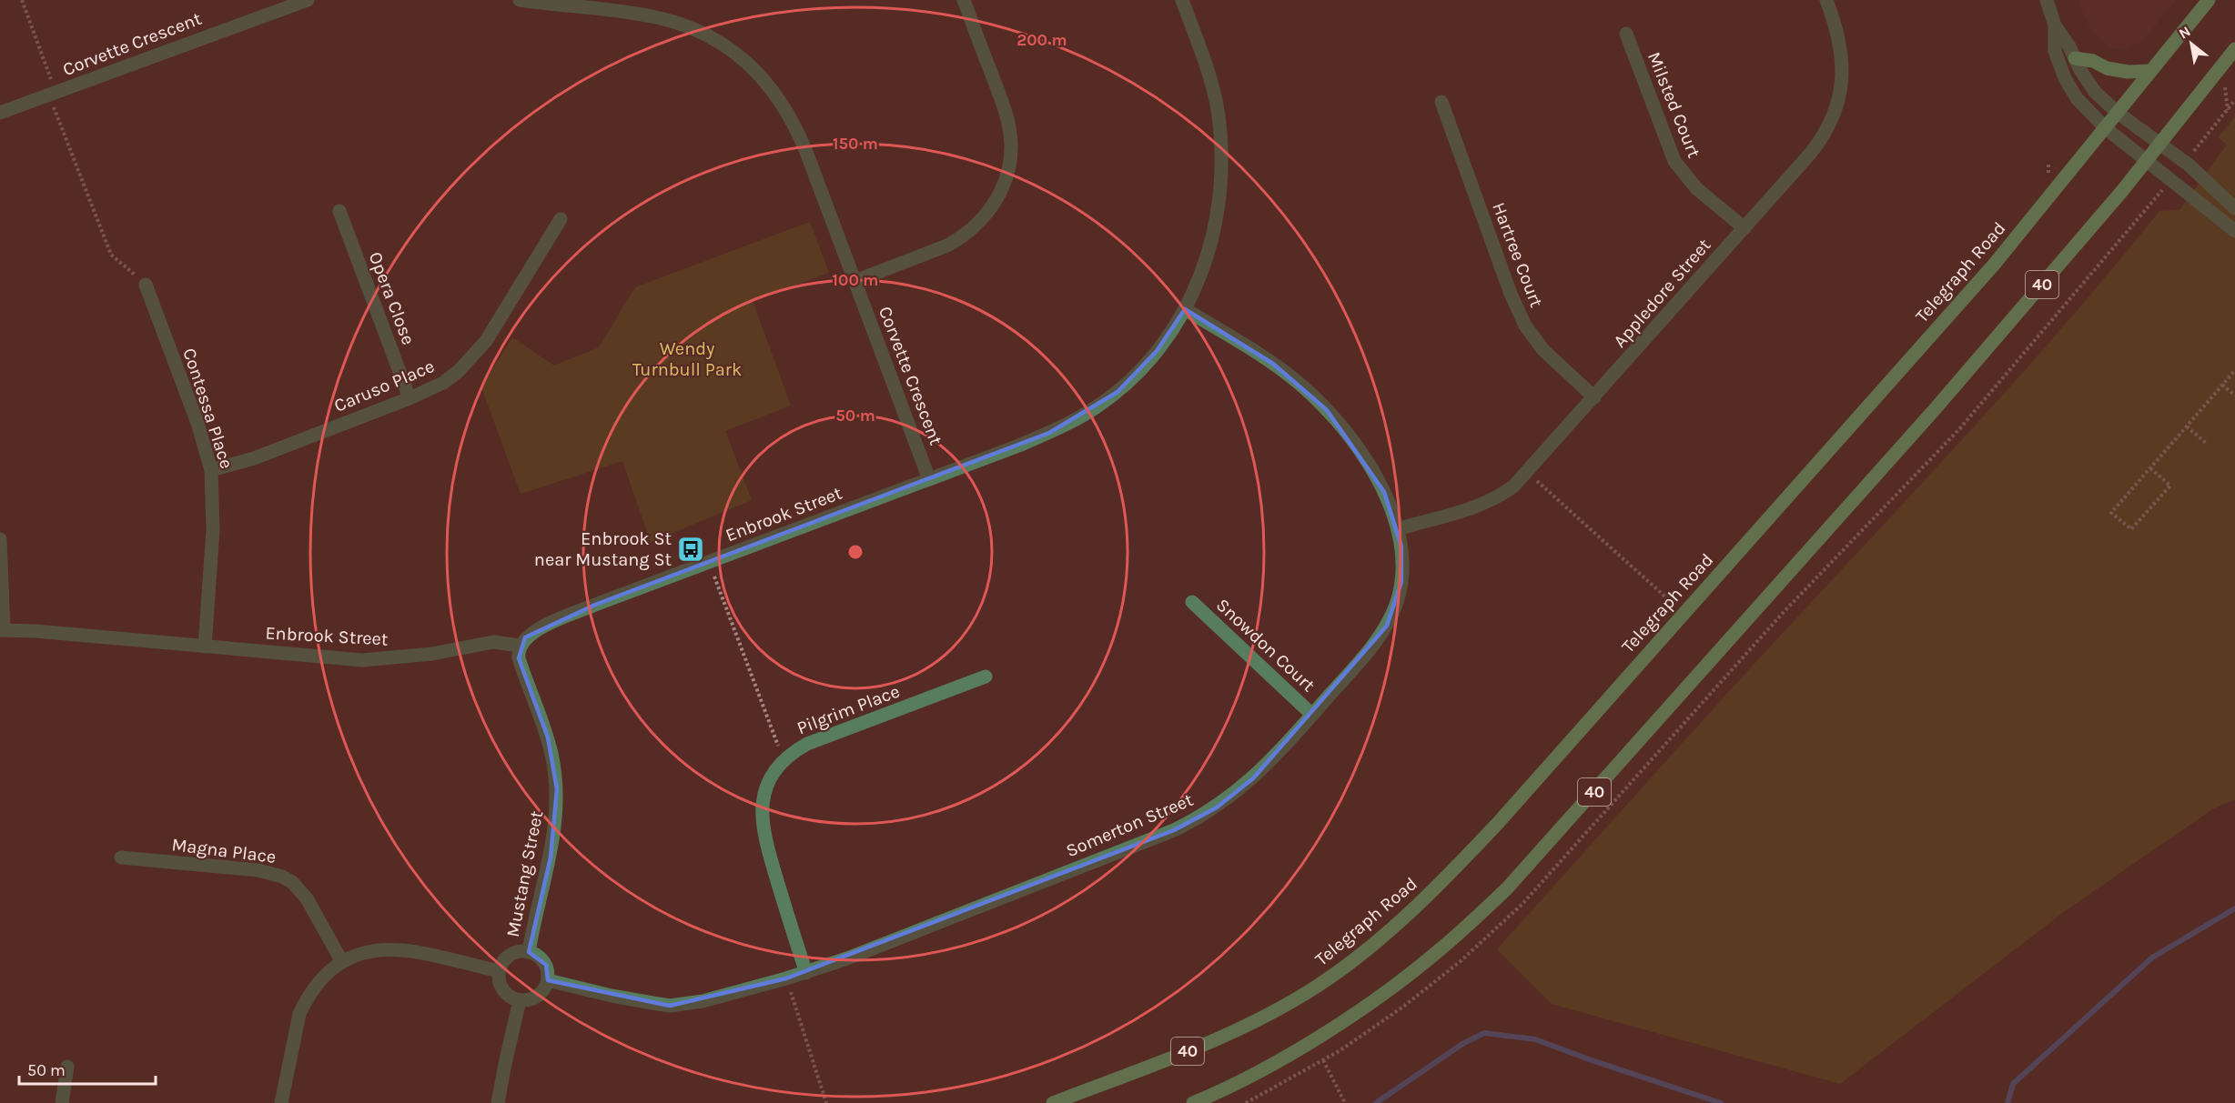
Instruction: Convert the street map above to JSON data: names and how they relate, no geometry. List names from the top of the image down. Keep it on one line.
{"streets":{"main road":["Telegraph Road","40"],"street":["Corvette Crescent","Milsted Court","Hartree Court","Appledore Street","Opera Close","Caruso Place","Contessa Place","Enbrook Street","Snowdon Court","Pilgrim Place","Somerton Street","Magna Place","Mustang Street"]},"crossings":[["Corvette Crescent","Enbrook Street"],["Milsted Court","Appledore Street"],["Hartree Court","Appledore Street"],["Appledore Street","Somerton Street"],["Opera Close","Caruso Place"],["Caruso Place","Contessa Place"],["Contessa Place","Enbrook Street"],["Enbrook Street","Somerton Street"],["Enbrook Street","Mustang Street"],["Snowdon Court","Somerton Street"],["Pilgrim Place","Somerton Street"],["Somerton Street","Mustang Street"]],"parks":["Wendy Turnbull Park"],"places":{"bus stop":["Enbrook St near Mustang St"]},"scale_bar":"50 m","north":"top left","rings":["200 m","150 m","100 m","50 m"]}
